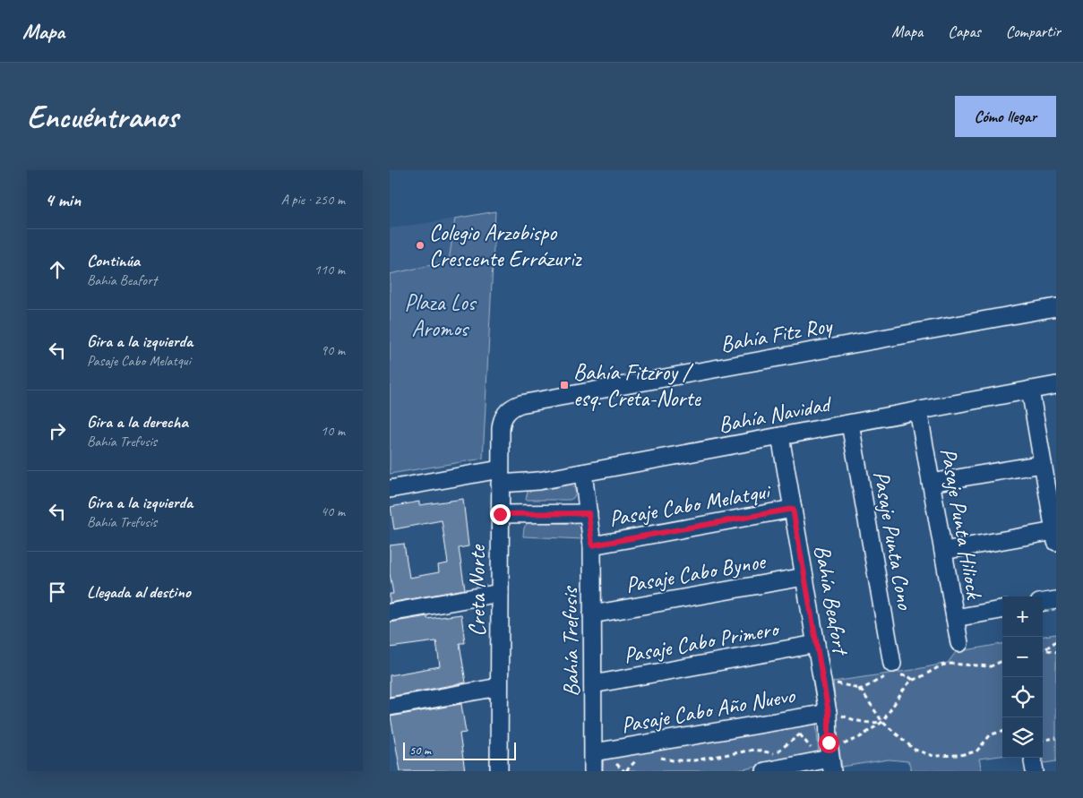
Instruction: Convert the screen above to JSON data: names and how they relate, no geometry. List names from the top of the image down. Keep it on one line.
{"streets":{"street":["Bahía Fitz Roy","Bahía Navidad","Pasaje Cabo Melatqui","Pasaje Punta Hiliock","Pasaje Punta Cono","Pasaje Cabo Bynoe","Creta Norte","Bahía Beafort","Bahía Trefusis","Pasaje Cabo Primero","Pasaje Cabo Año Nuevo"]},"crossings":[["Bahía Fitz Roy","Creta Norte"],["Bahía Navidad","Pasaje Punta Hiliock"],["Bahía Navidad","Pasaje Punta Cono"],["Bahía Navidad","Creta Norte"],["Bahía Navidad","Bahía Beafort"],["Bahía Navidad","Bahía Trefusis"],["Pasaje Cabo Melatqui","Bahía Beafort"],["Pasaje Cabo Melatqui","Bahía Trefusis"],["Pasaje Cabo Bynoe","Bahía Beafort"],["Pasaje Cabo Bynoe","Bahía Trefusis"],["Bahía Beafort","Pasaje Cabo Primero"],["Bahía Beafort","Pasaje Cabo Año Nuevo"],["Bahía Trefusis","Pasaje Cabo Primero"],["Bahía Trefusis","Pasaje Cabo Año Nuevo"]],"parks":["Plaza Los Aromos"],"places":{"other":["Colegio Arzobispo Crescente Errázuriz"],"transit":["Bahía Fitzroy / esq. Creta-Norte"]},"scale_bar":"50 m","page":{"header":"Mapa","nav":["Mapa","Capas","Compartir"],"buttons":"Cómo llegar","title":"Encuéntranos","heading":["4 min","A pie · 250 m"],"list":[["Continúa","Bahía Beafort","110 m"],["Gira a la izquierda","Pasaje Cabo Melatqui","90 m"],["Gira a la derecha","Bahía Trefusis","10 m"],["Gira a la izquierda","Bahía Trefusis","40 m"],"Llegada al destino"],"map_buttons":["+","−"],"scale":"50 m"}}
